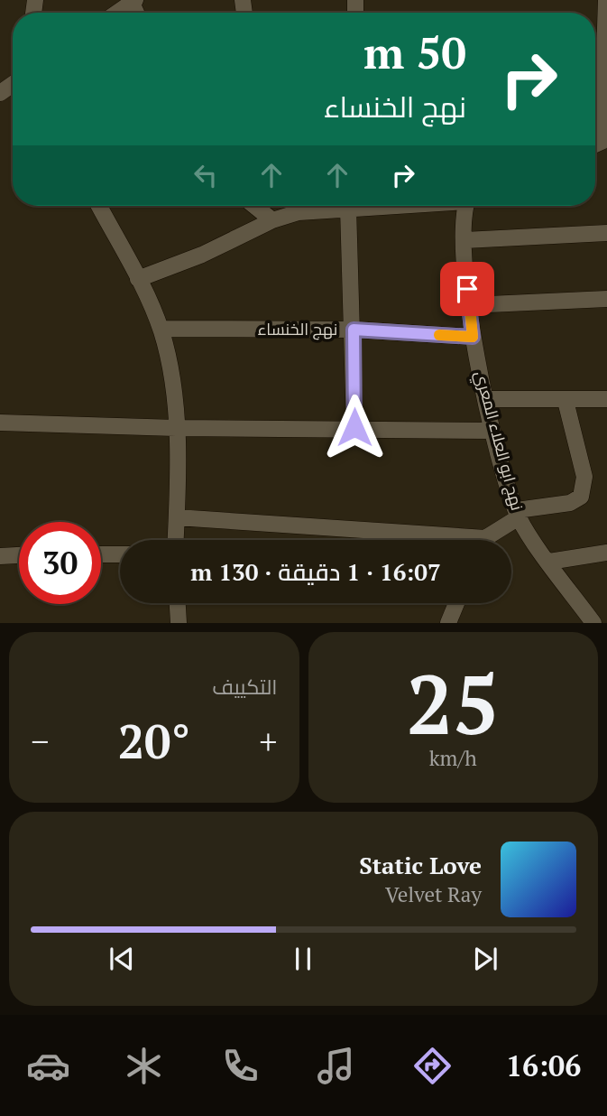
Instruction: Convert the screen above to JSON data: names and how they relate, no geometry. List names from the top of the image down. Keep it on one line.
{"streets":{"street":["نهج الخنساء","نهج ابو العلاء المعري"]},"crossings":[["نهج الخنساء","نهج ابو العلاء المعري"]],"page":{"turn":["50 m","نهج الخنساء"],"limit":"30","trip":"16:07 · 1 دقيقة · 130 m","tile":[["25","km/h"],"التكييف"],"heat":["−","20°","+"],"song":["Static Love","Velvet Ray"],"tabs":"16:06"}}
